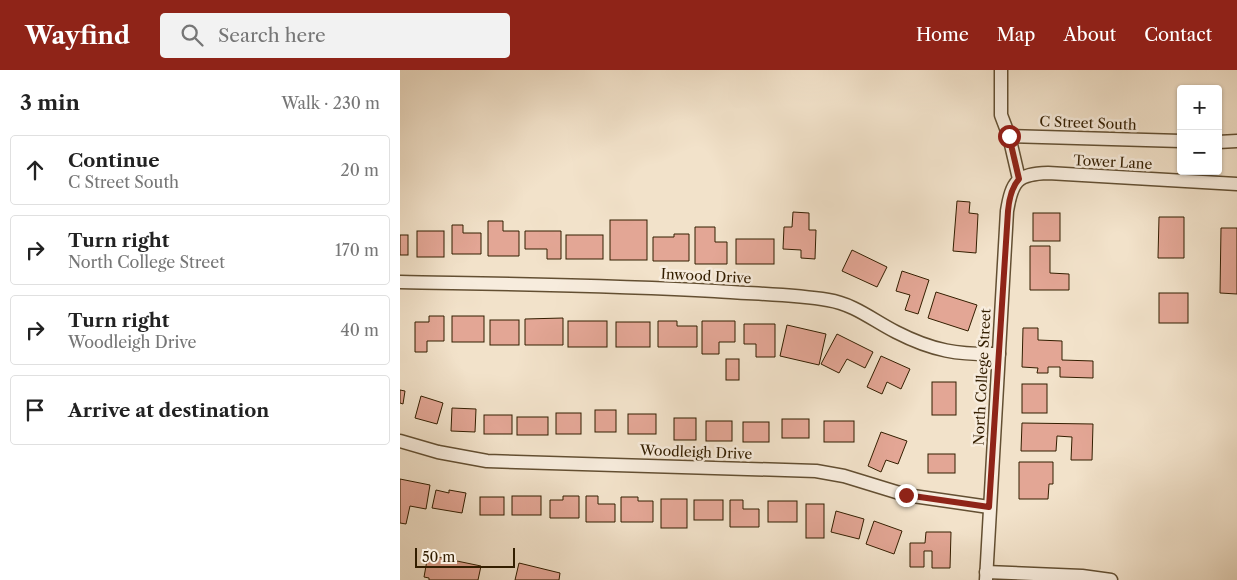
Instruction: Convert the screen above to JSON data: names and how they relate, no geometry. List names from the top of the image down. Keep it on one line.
{"streets":{"street":["C Street South","Tower Lane","Inwood Drive","North College Street","Woodleigh Drive"]},"crossings":[["Tower Lane","North College Street"],["Inwood Drive","North College Street"],["North College Street","Woodleigh Drive"]],"scale_bar":"50 m","page":{"header":"Wayfind","search":"Search here","nav":["Home","Map","About","Contact"],"heading":["3 min","Walk · 230 m"],"map_buttons":["+","−"],"list":[["Continue","C Street South","20 m"],["Turn right","North College Street","170 m"],["Turn right","Woodleigh Drive","40 m"],"Arrive at destination"],"scale":"50 m"}}
